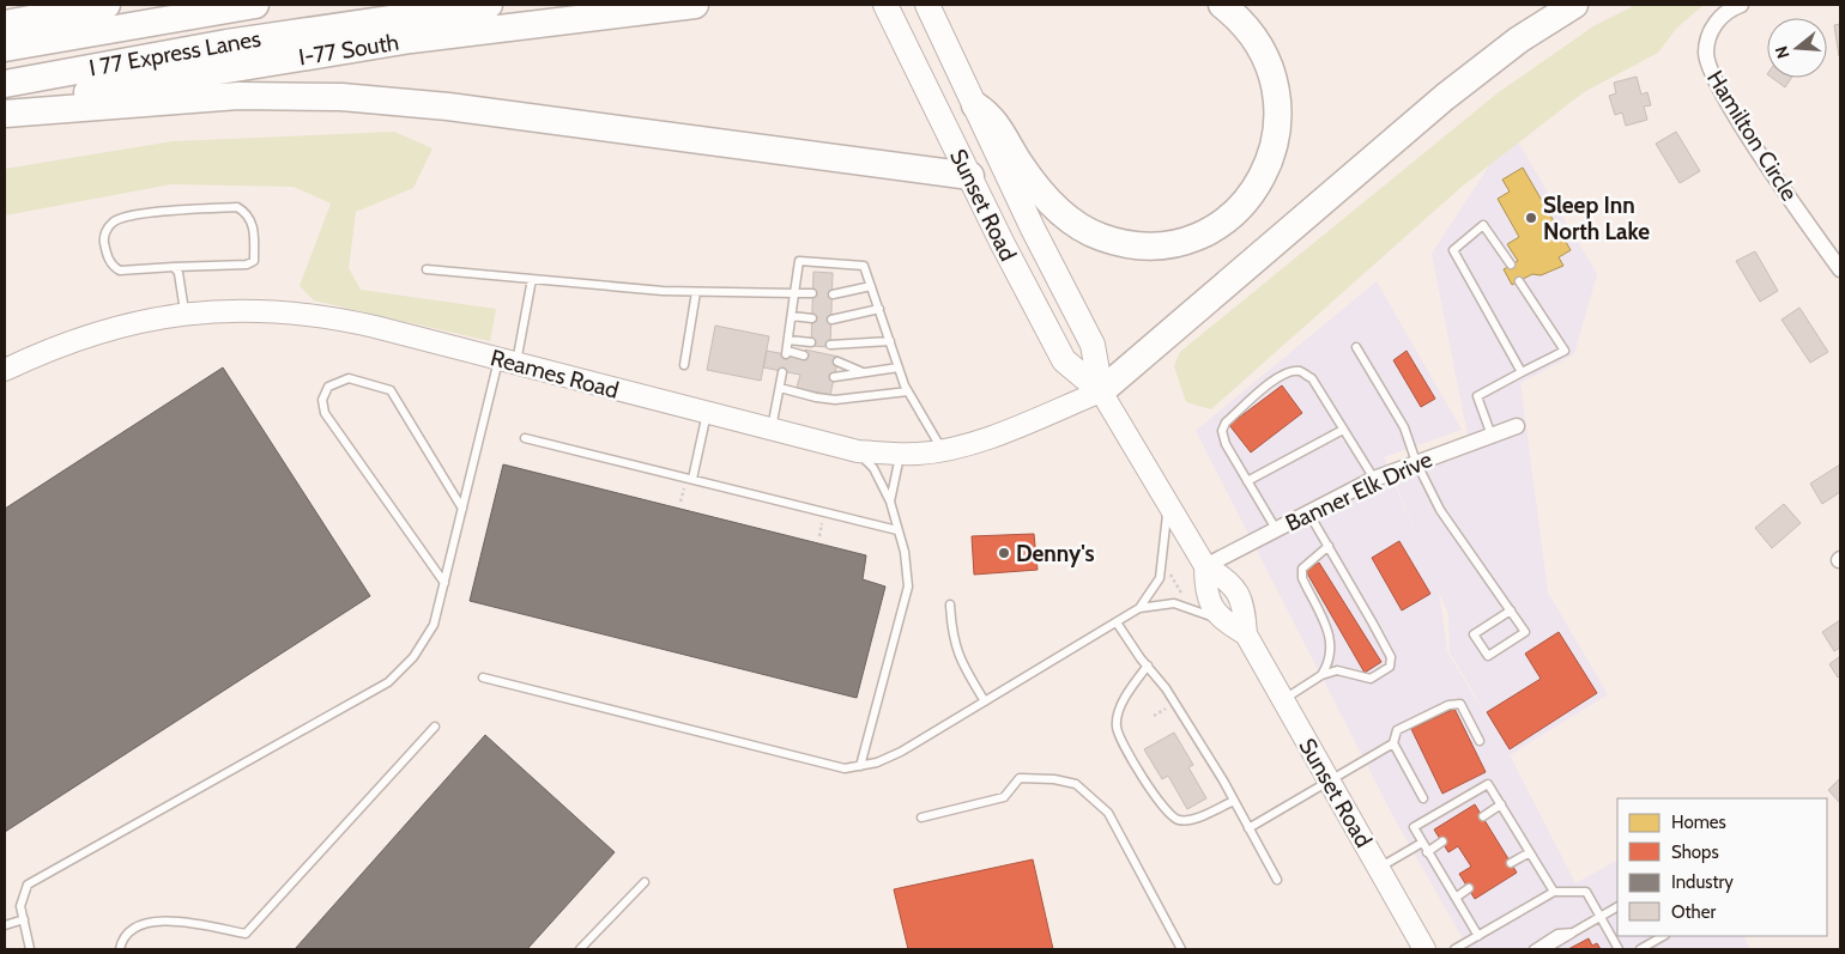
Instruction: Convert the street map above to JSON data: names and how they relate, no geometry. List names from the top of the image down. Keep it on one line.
{"streets":{"highway":["I-77 South","I 77 Express Lanes"],"main road":["Sunset Road","Reames Road"],"street":["Hamilton Circle","Banner Elk Drive"]},"crossings":[["Sunset Road","Reames Road"],["Sunset Road","Banner Elk Drive"]],"places":["Sleep Inn North Lake","Denny's"],"legend":["Homes","Shops","Industry","Other"],"north":"left"}
